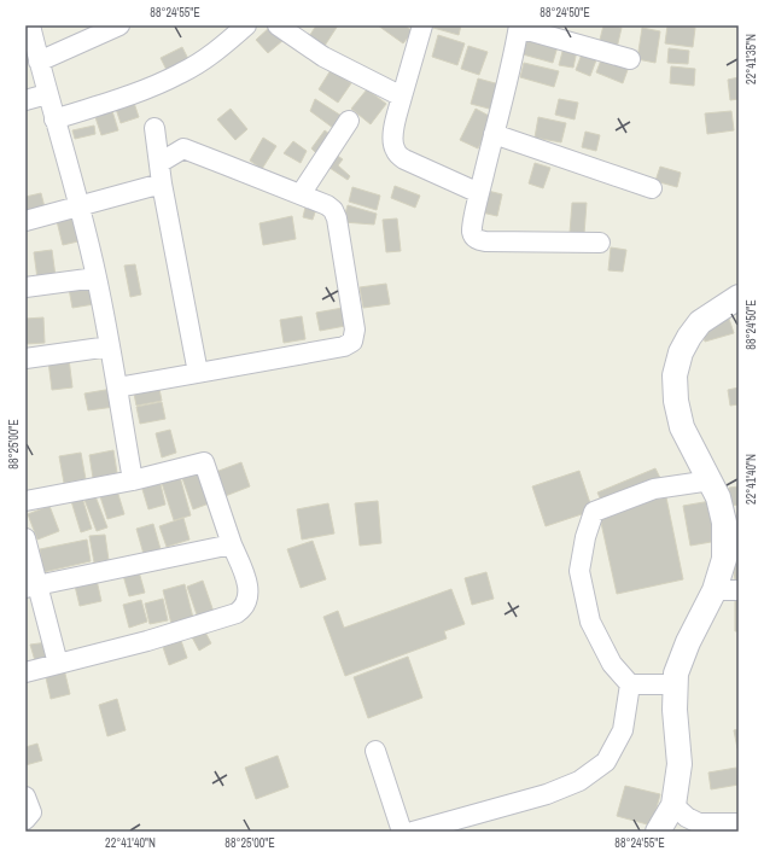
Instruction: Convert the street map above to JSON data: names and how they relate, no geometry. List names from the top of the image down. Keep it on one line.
{"coordinates":["88°24'55\"E","88°24'50\"E","22°41'35\"N","88°25'00\"E","22°41'40\"N"]}
